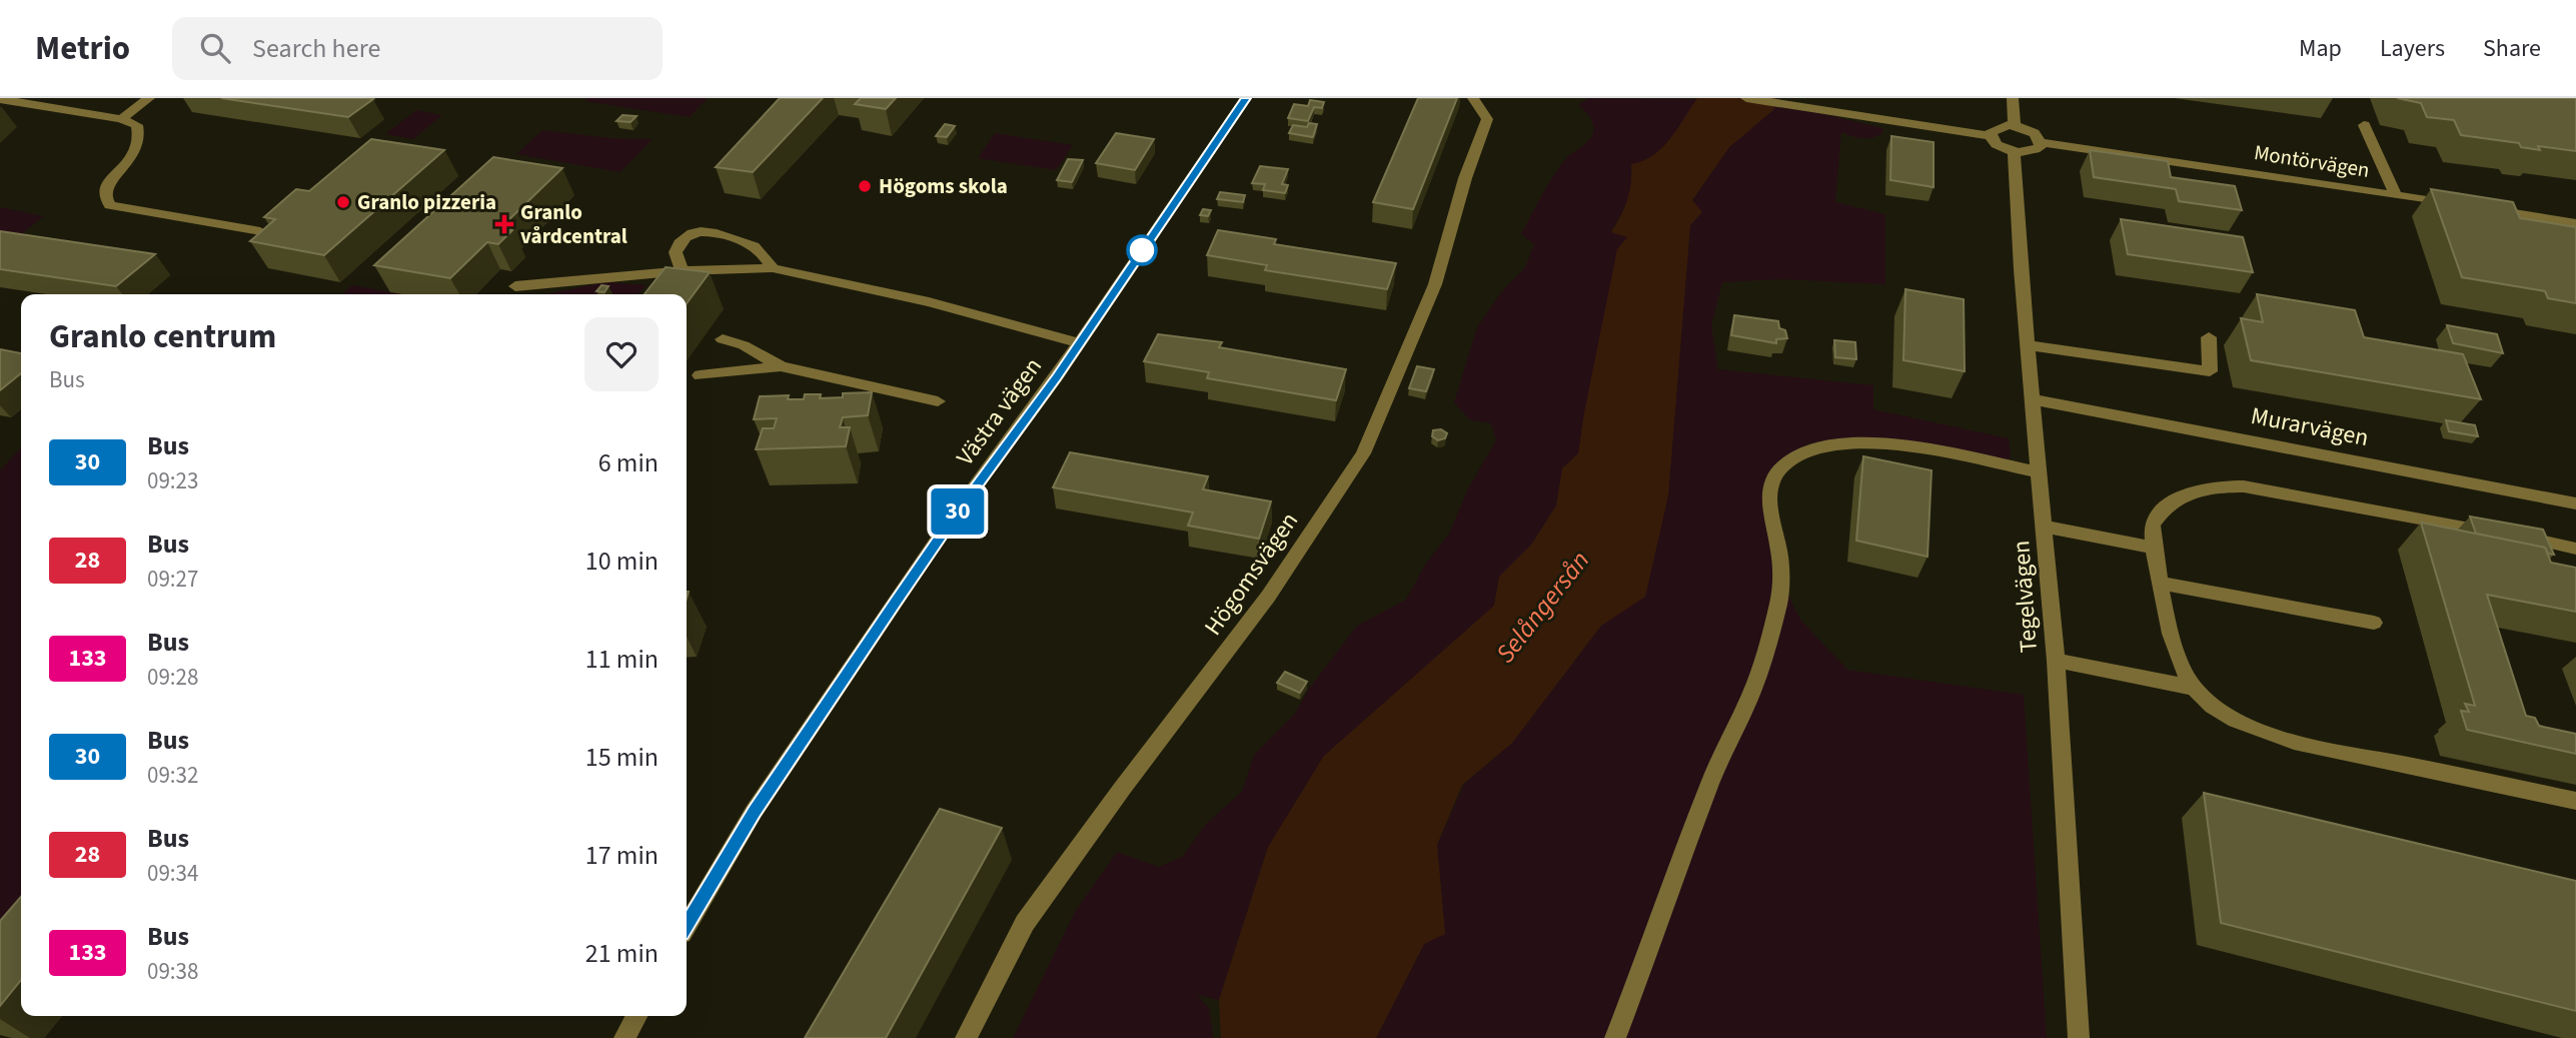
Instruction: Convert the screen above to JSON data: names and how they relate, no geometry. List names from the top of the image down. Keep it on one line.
{"streets":{"street":["Montörvägen","Västra vägen","Murarvägen","Högomsvägen","Tegelvägen"]},"crossings":[["Murarvägen","Tegelvägen"]],"water":["Selångersån"],"places":{"other":["Högoms skola","Granlo pizzeria"],"health":["Granlo vårdcentral"]},"lines":["bus line 30"],"page":{"header":"Metrio","search":"Search here","nav":["Map","Layers","Share"],"on_map":"30","heading":["Granlo centrum","Bus"],"list":[{"mark":"30","name":"Bus","note":"09:23","value":"6 min"},{"mark":"28","name":"Bus","note":"09:27","value":"10 min"},{"mark":"133","name":"Bus","note":"09:28","value":"11 min"},{"mark":"30","name":"Bus","note":"09:32","value":"15 min"},{"mark":"28","name":"Bus","note":"09:34","value":"17 min"},{"mark":"133","name":"Bus","note":"09:38","value":"21 min"}]}}
